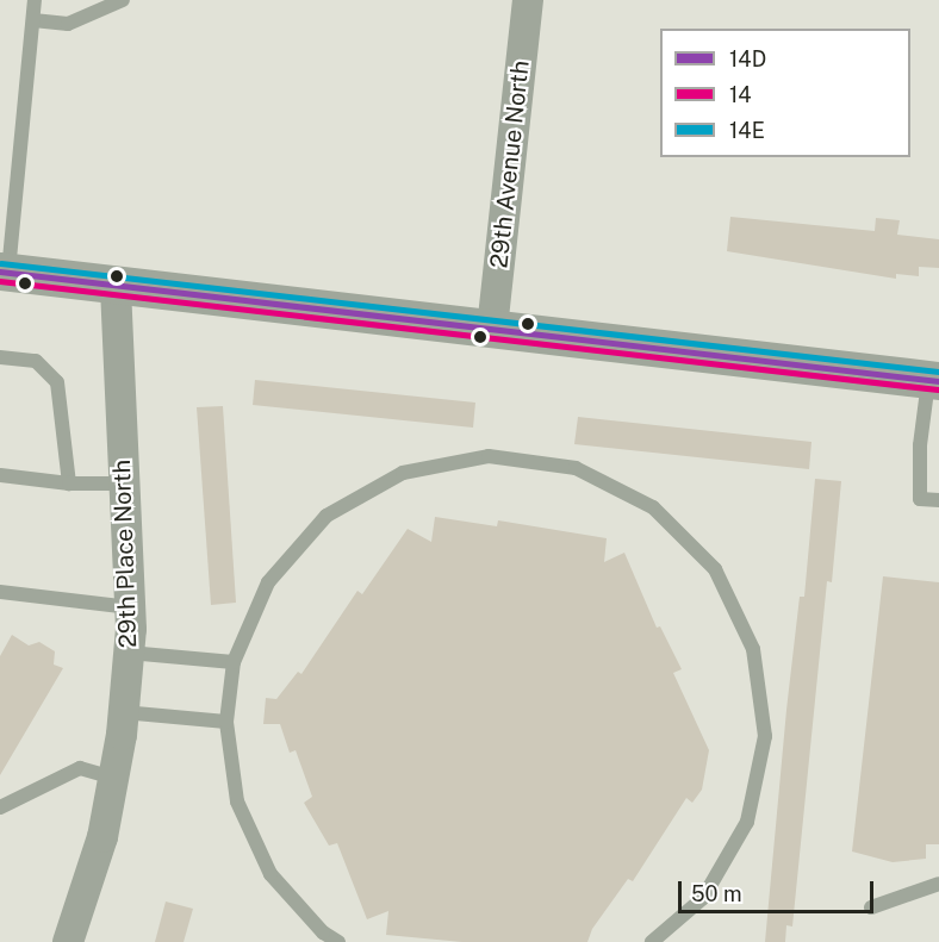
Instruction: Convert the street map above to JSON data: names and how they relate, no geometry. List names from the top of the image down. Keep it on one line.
{"streets":{"street":["29th Avenue North","29th Place North"]},"lines":["transit line 14E","transit line 14D","transit line 14"],"legend":["14D","14","14E"],"scale_bar":"50 m"}
